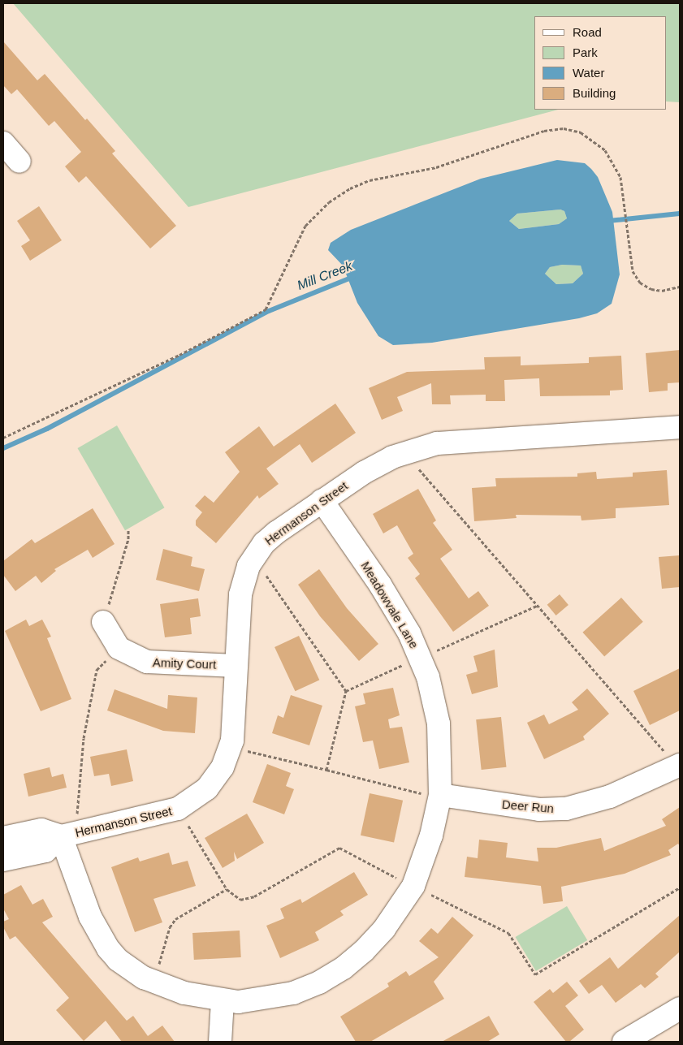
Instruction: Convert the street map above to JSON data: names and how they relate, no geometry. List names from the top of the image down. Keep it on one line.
{"streets":{"street":["Hermanson Street","Meadowvale Lane","Amity Court","Deer Run"]},"crossings":[["Hermanson Street","Meadowvale Lane"],["Hermanson Street","Amity Court"],["Meadowvale Lane","Deer Run"]],"water":["Mill Creek"],"legend":["Road","Park","Water","Building"]}
